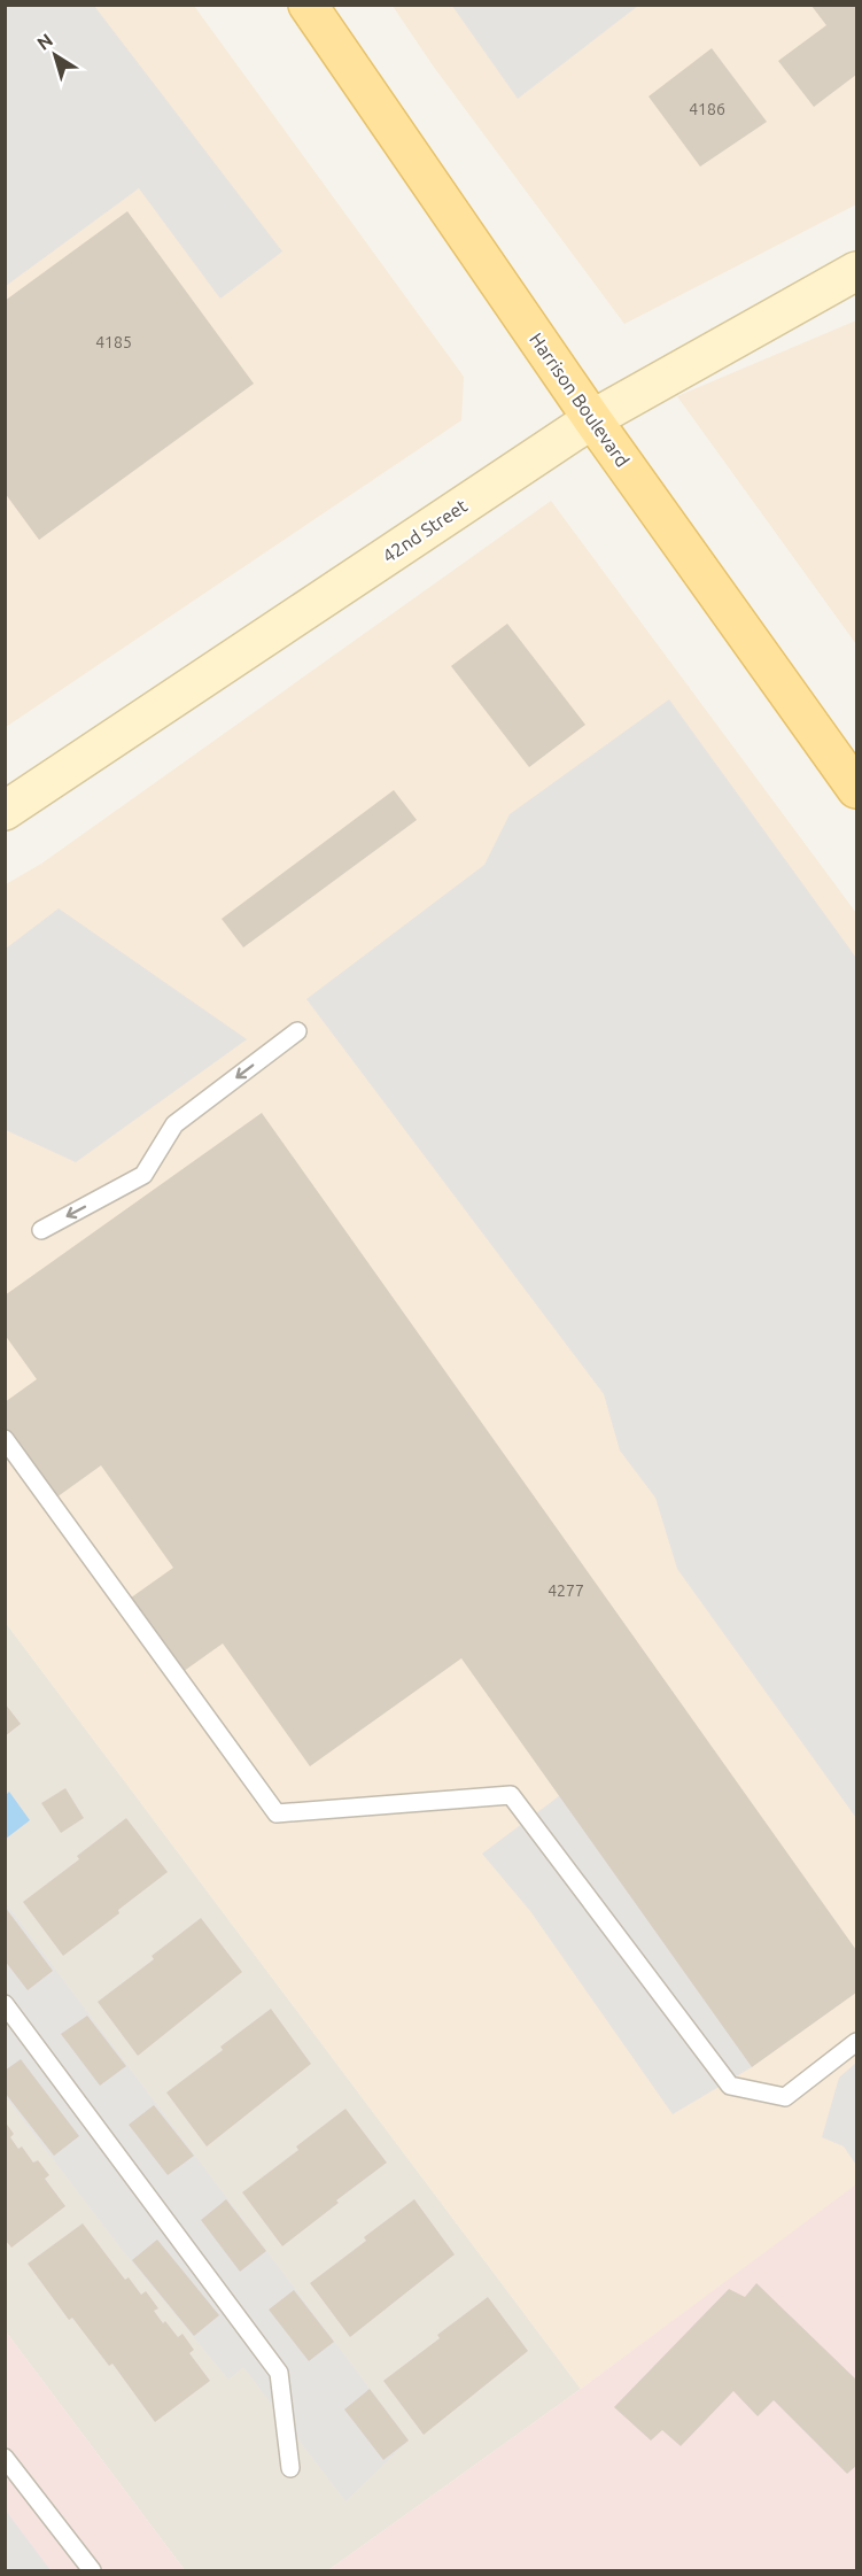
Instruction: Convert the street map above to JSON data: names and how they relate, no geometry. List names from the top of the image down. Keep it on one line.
{"streets":{"main road":["Harrison Boulevard","42nd Street"]},"crossings":[["Harrison Boulevard","42nd Street"]],"house_numbers":["4186","4185","4277"],"north":"top left"}
